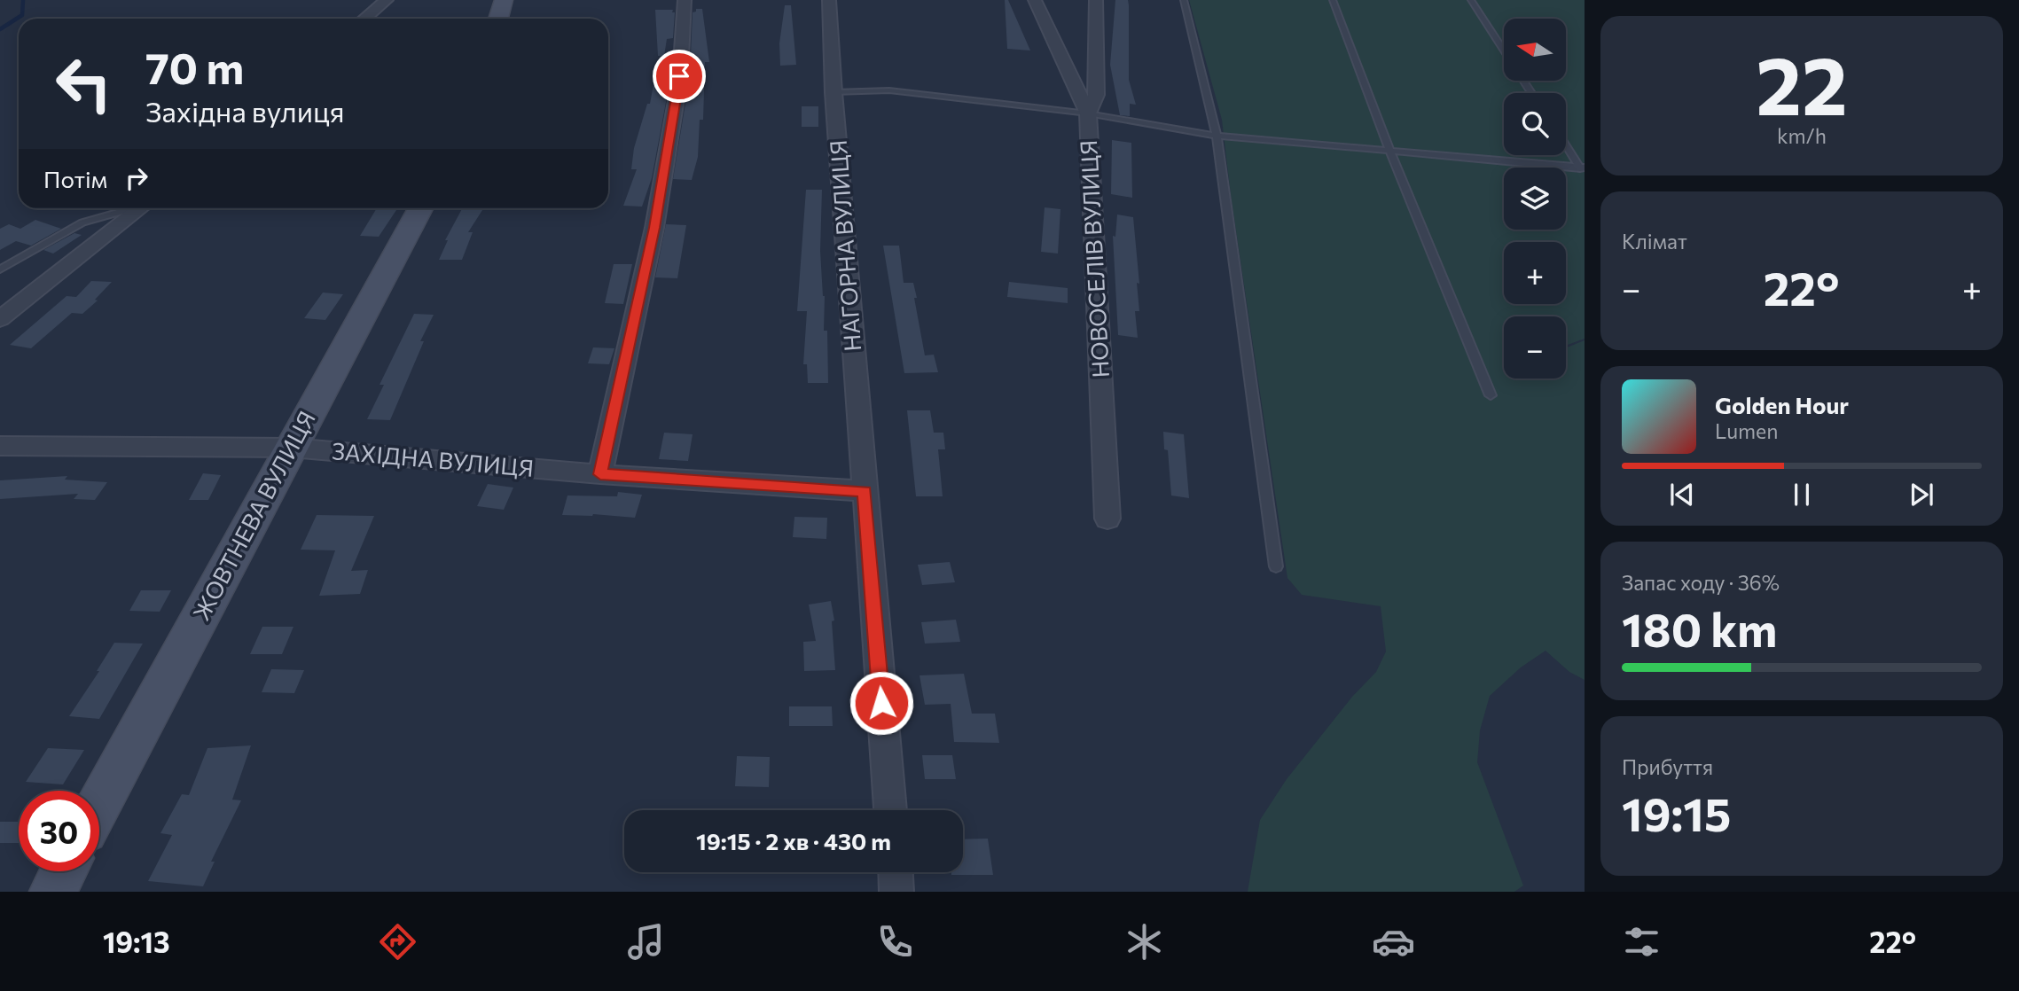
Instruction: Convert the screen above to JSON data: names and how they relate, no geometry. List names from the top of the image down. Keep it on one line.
{"streets":{"main road":["ЖОВТНЕВА ВУЛИЦЯ"],"street":["НАГОРНА ВУЛИЦЯ","НОВОСЕЛІВ ВУЛИЦЯ","ЗАХІДНА ВУЛИЦЯ"]},"crossings":[["НАГОРНА ВУЛИЦЯ","ЗАХІДНА ВУЛИЦЯ"],["ЗАХІДНА ВУЛИЦЯ","ЖОВТНЕВА ВУЛИЦЯ"]],"north":"left","page":{"tile":[["22","km/h"],"Клімат",["Запас ходу · 36%","180 km"],["Прибуття","19:15"]],"map_buttons":["+","−"],"turn":["70 m","Західна вулиця"],"then":"Потім","heat":["−","22°","+"],"song":["Golden Hour","Lumen"],"limit":"30","trip":"19:15 · 2 хв · 430 m","tabs":["19:13","22°"]}}
